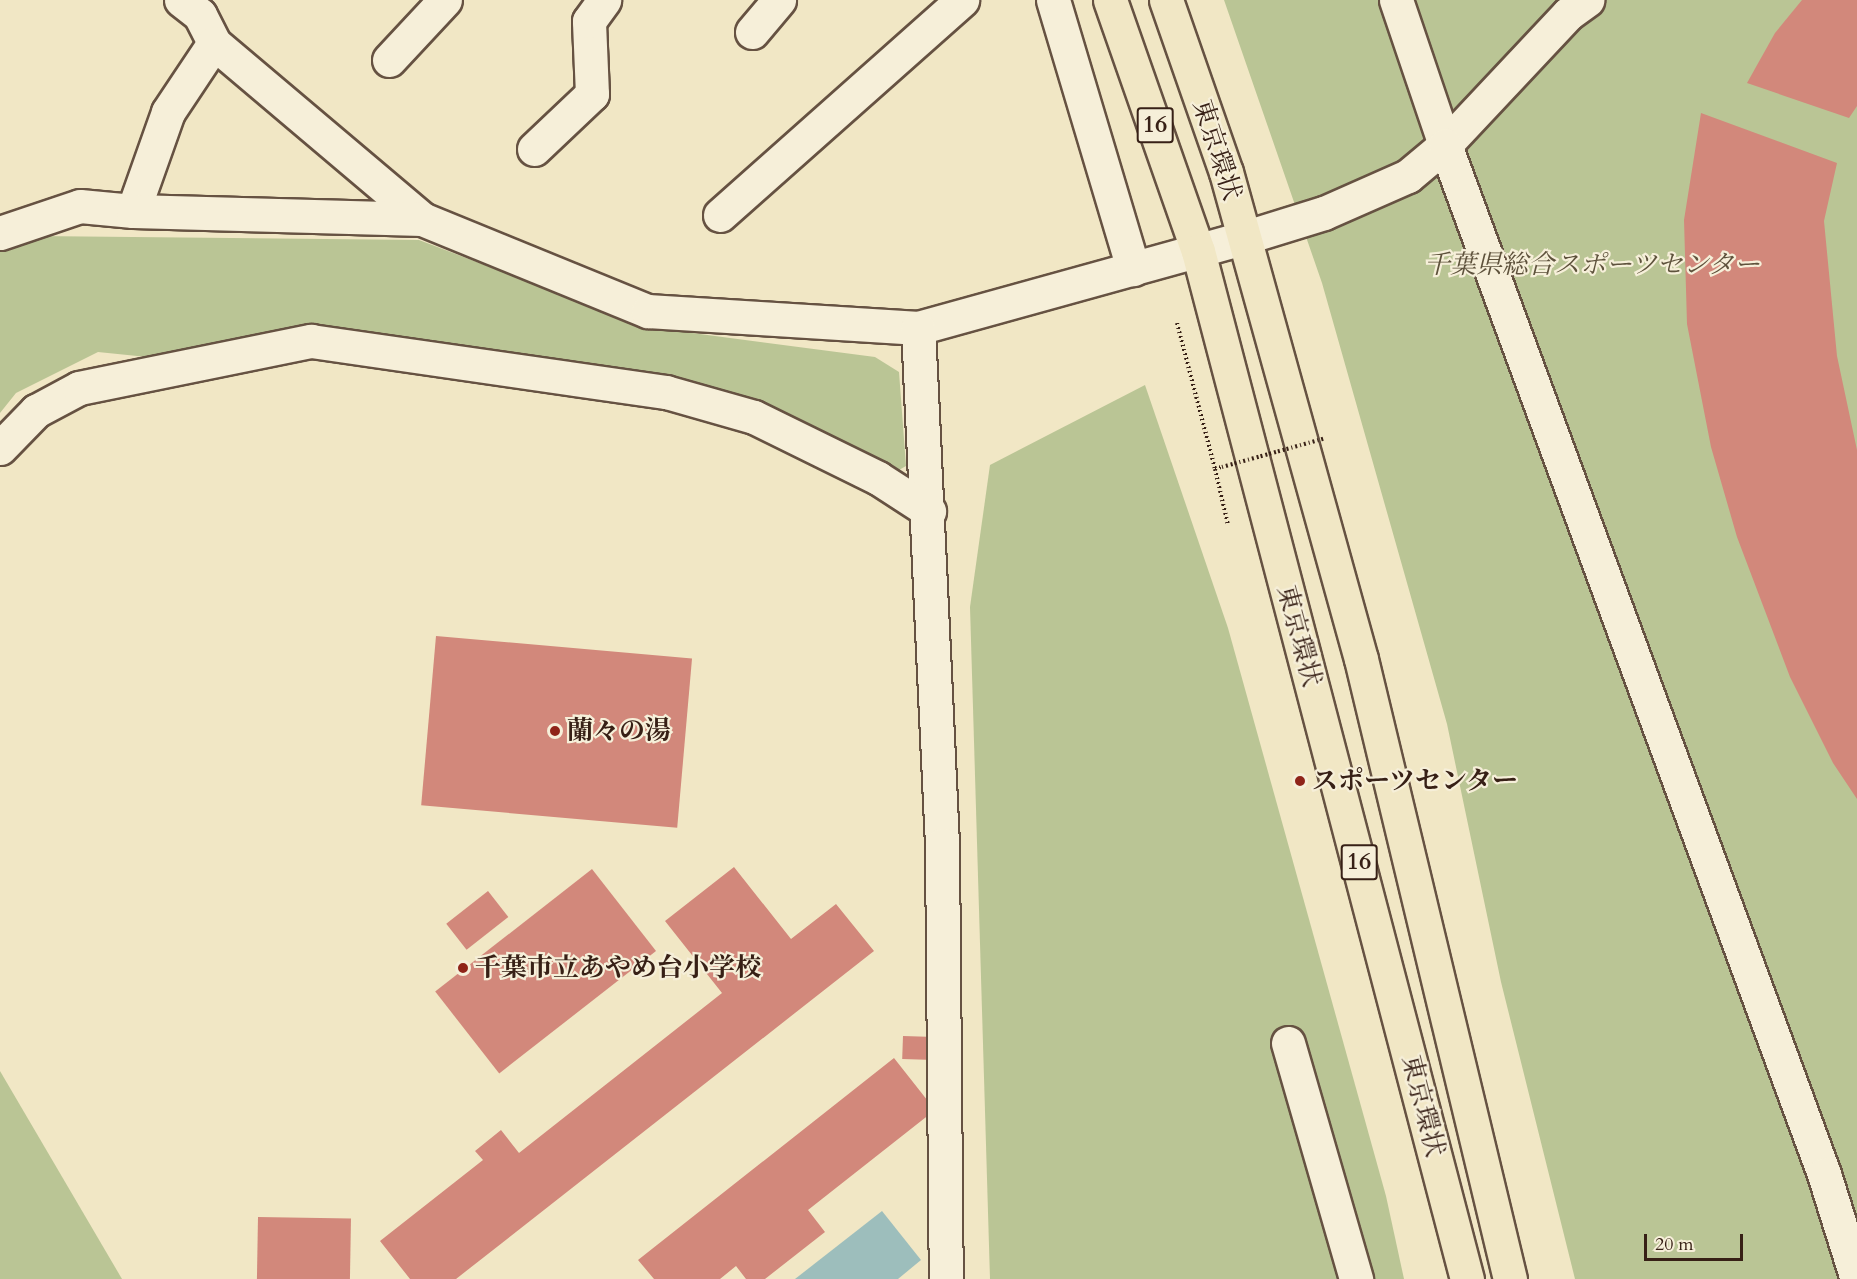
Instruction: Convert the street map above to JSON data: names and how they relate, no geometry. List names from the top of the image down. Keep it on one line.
{"streets":{"highway":["16","東京環状"]},"parks":["千葉県総合スポーツセンター"],"places":["蘭々の湯","スポーツセンター","千葉市立あやめ台小学校"],"scale_bar":"20 m"}
